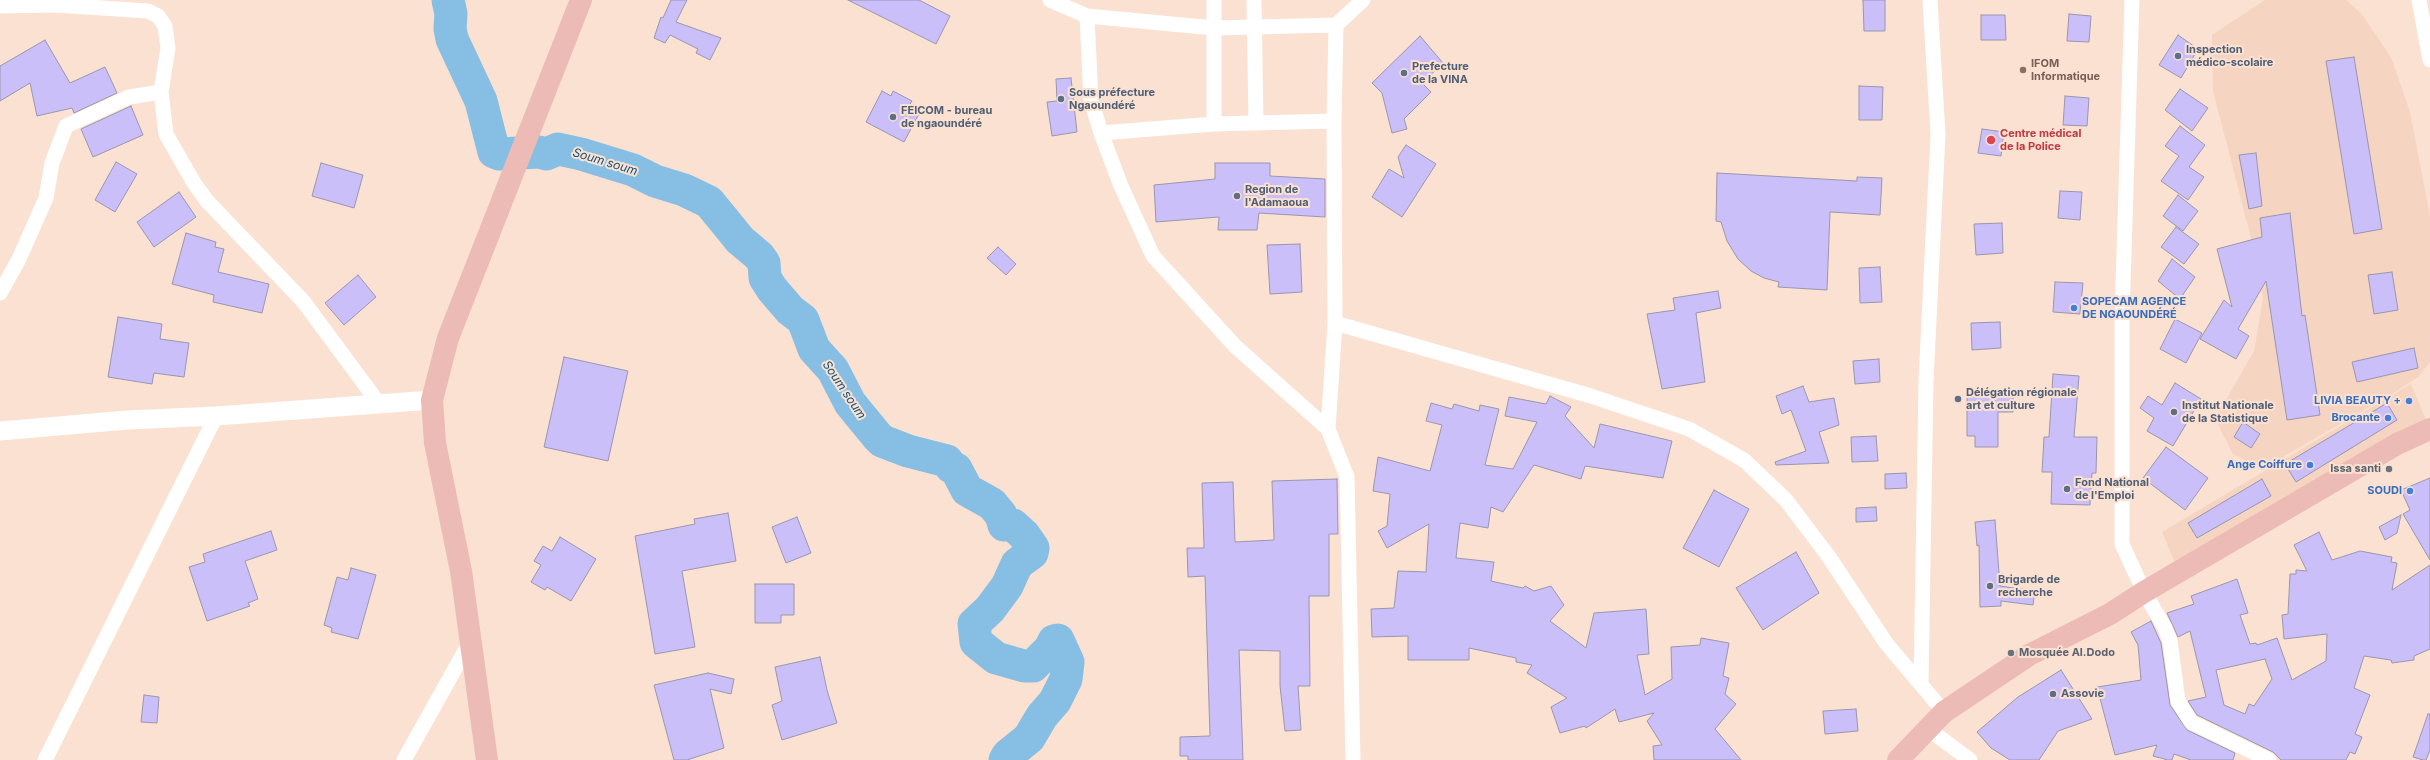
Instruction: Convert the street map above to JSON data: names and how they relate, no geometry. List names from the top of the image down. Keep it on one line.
{"water":["Soum soum"],"places":["Inspection médico-scolaire","IFOM Informatique","Prefecture de la VINA","Sous préfecture Ngaoundéré","FEICOM - bureau de ngaoundéré","Centre médical de la Police","Region de l'Adamaoua","SOPECAM AGENCE DE NGAOUNDÉRÉ","Délégation régionale art et culture","LIVIA BEAUTY +","Institut Nationale de la Statistique","Brocante","Ange Coiffure","Issa santi","Fond National de l'Emploi","SOUDI","Brigarde de recherche","Mosquée Al.Dodo","Assovie"]}
